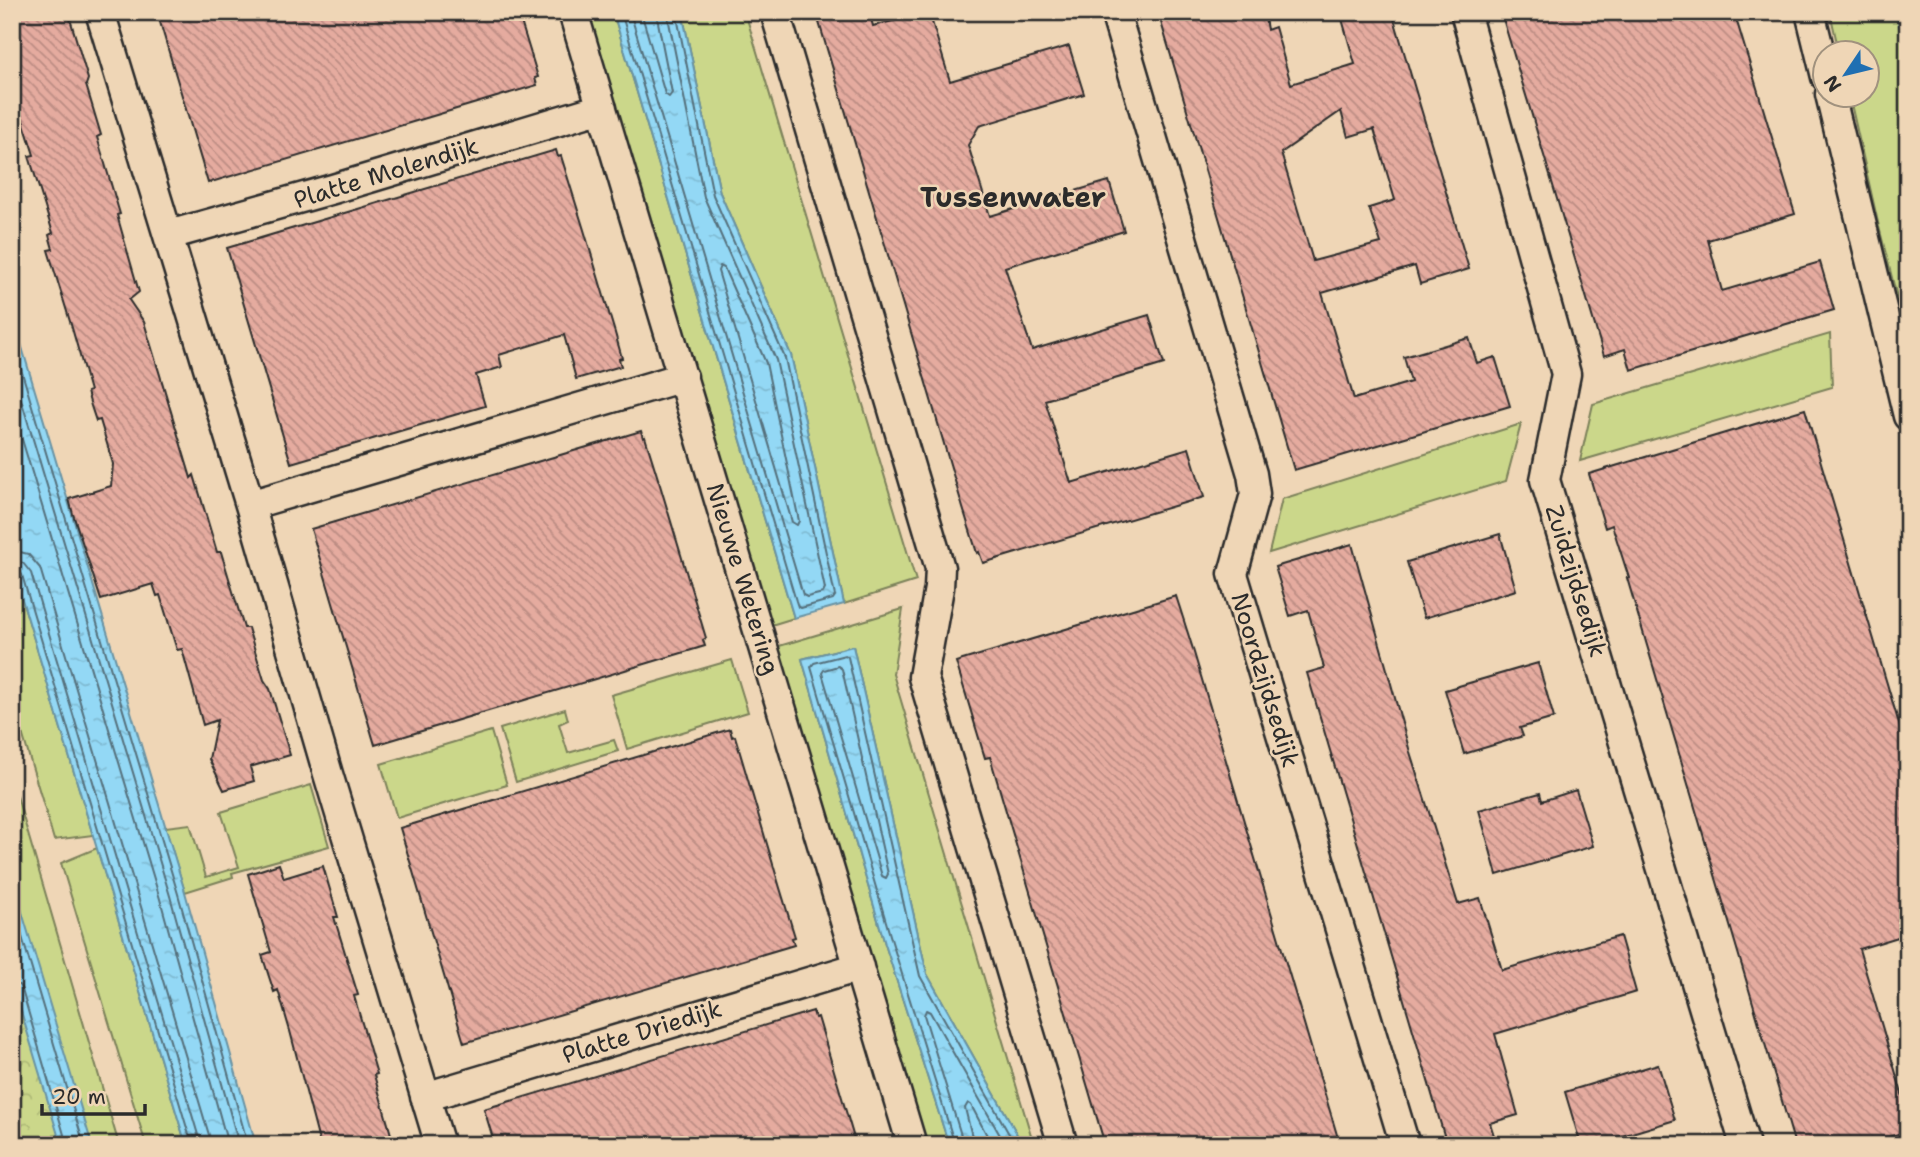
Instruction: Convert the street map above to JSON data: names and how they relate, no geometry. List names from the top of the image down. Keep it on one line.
{"streets":{"street":["Platte Molendijk","Nieuwe Wetering","Zuidzijdsedijk","Noordzijdsedijk","Platte Driedijk"]},"crossings":[["Platte Molendijk","Nieuwe Wetering"],["Nieuwe Wetering","Platte Driedijk"]],"districts":["Tussenwater"],"scale_bar":"20 m","north":"bottom left"}
